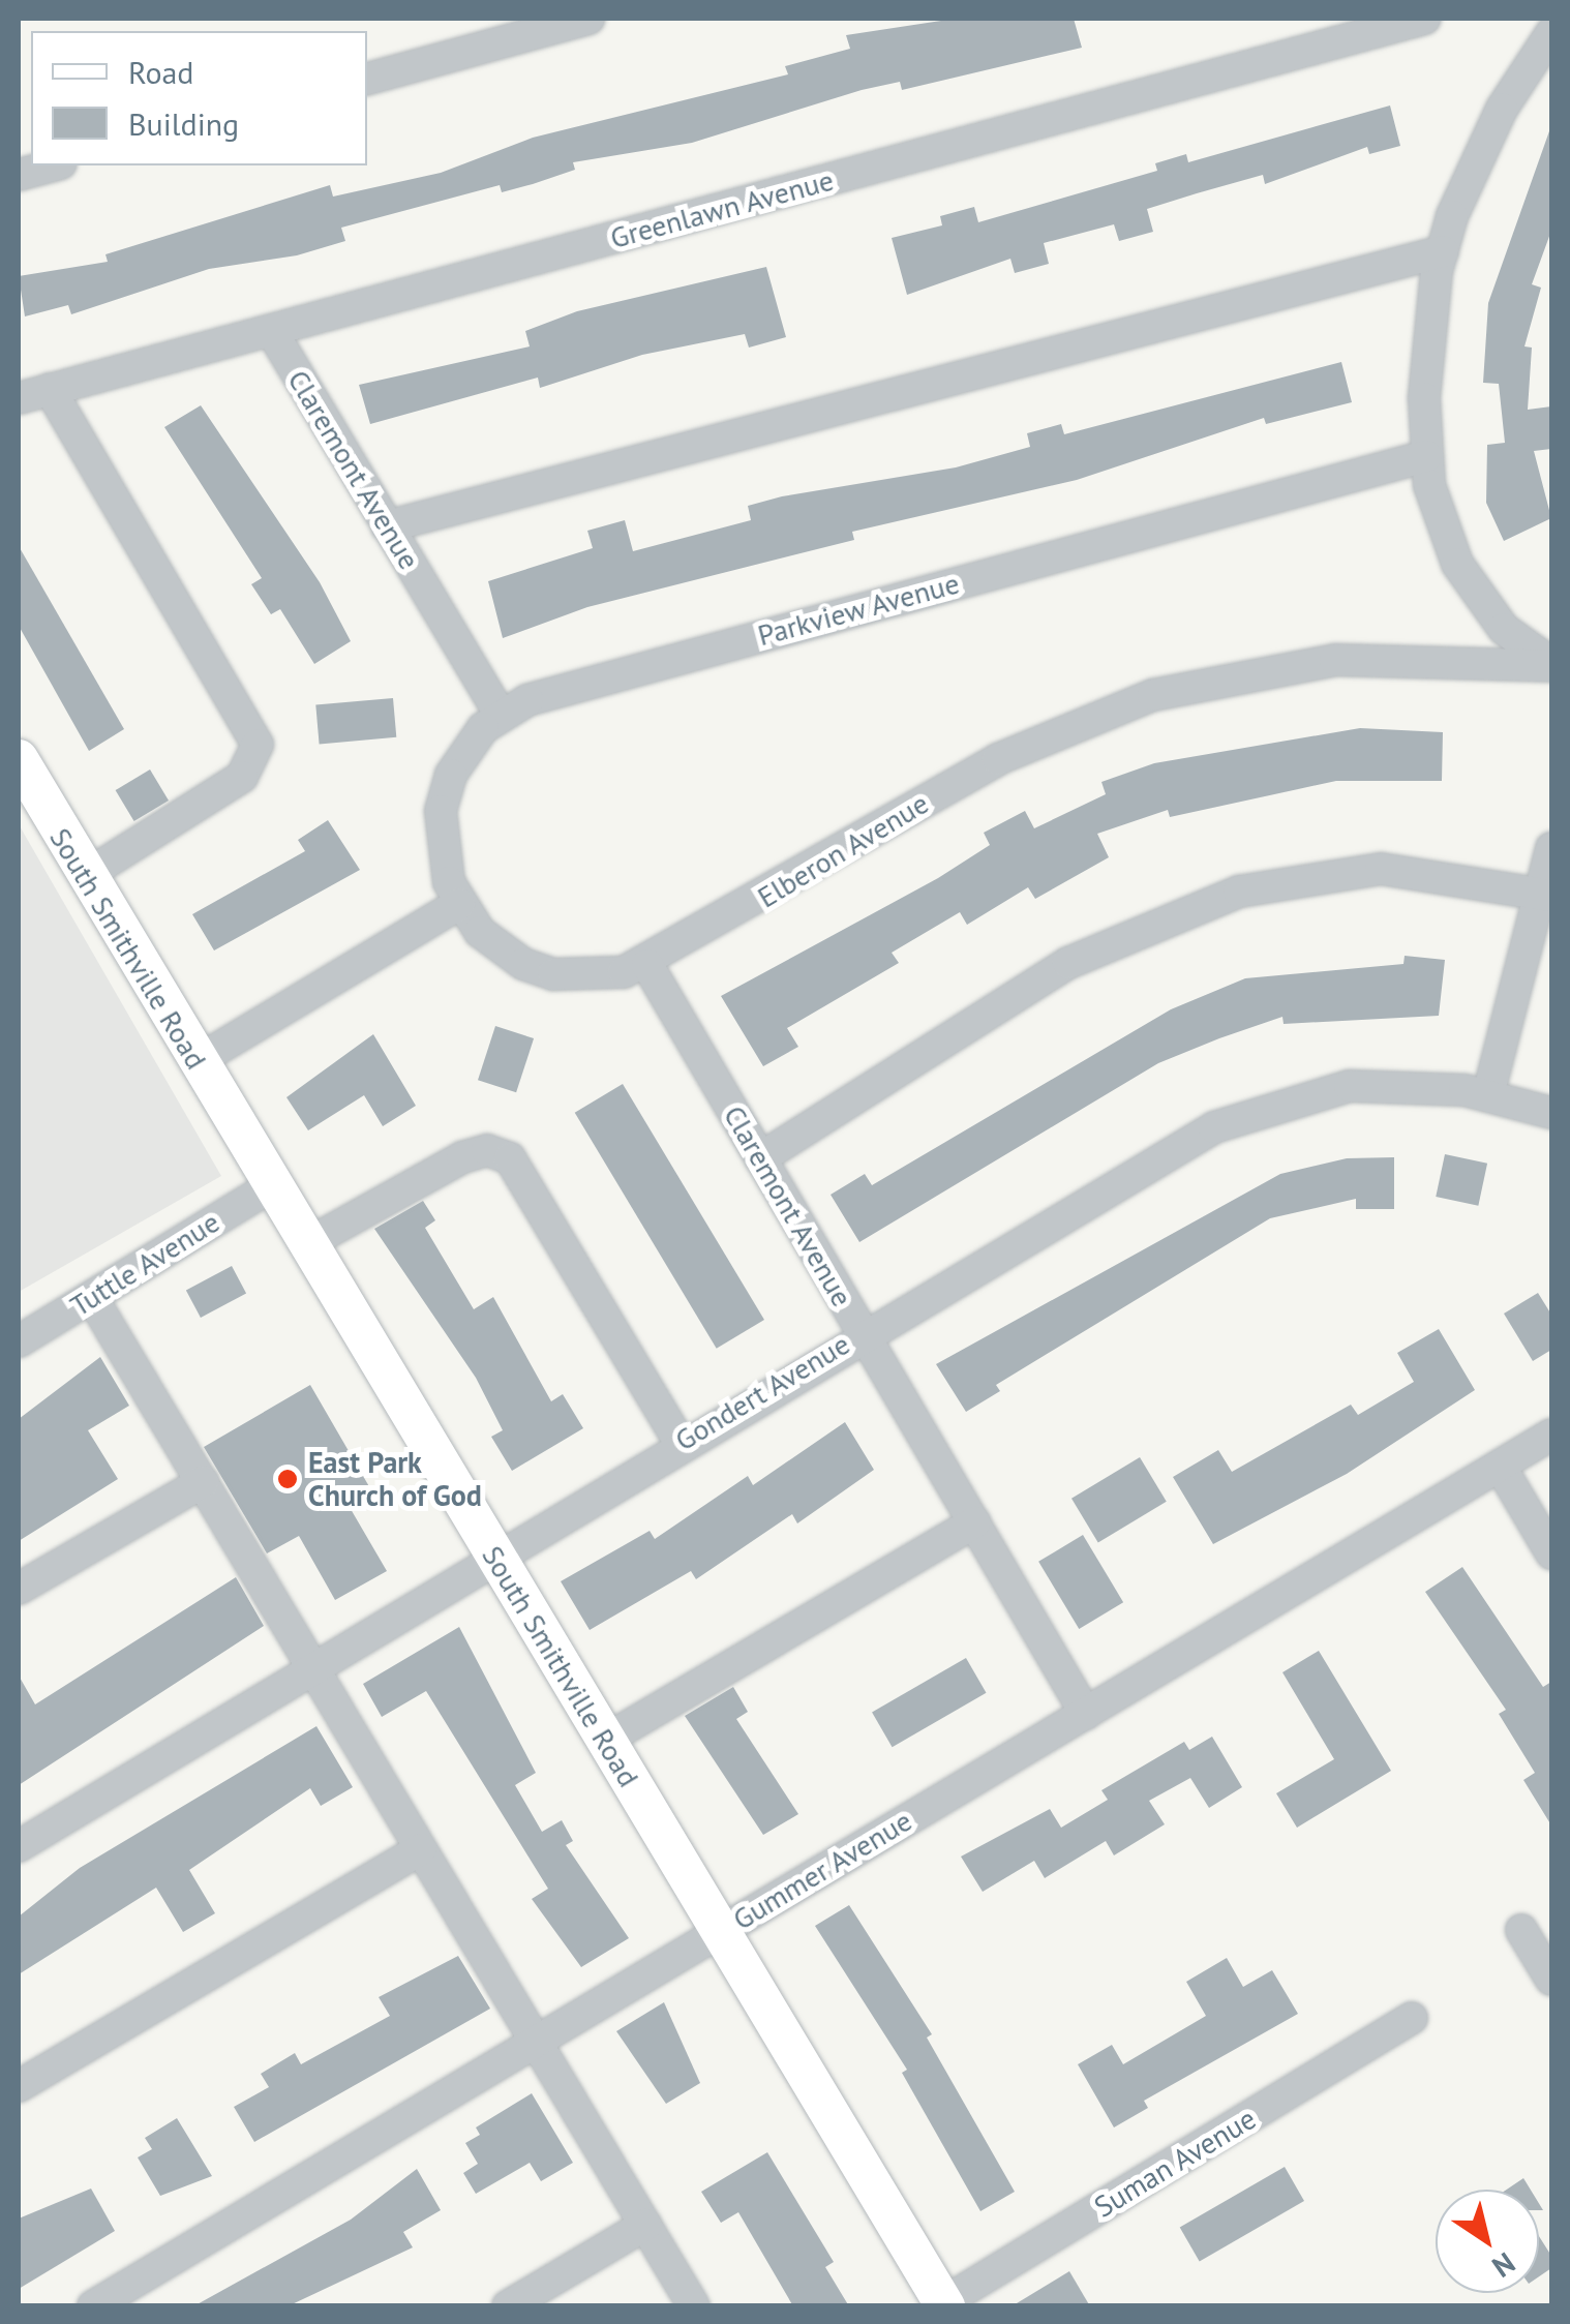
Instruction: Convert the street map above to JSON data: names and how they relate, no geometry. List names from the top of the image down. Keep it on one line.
{"streets":{"main road":["South Smithville Road"],"street":["Greenlawn Avenue","Claremont Avenue","Parkview Avenue","Elberon Avenue","Tuttle Avenue","Gondert Avenue","Gummer Avenue","Suman Avenue"]},"crossings":[["Greenlawn Avenue","Claremont Avenue"],["Claremont Avenue","Parkview Avenue"],["Claremont Avenue","Elberon Avenue"],["Claremont Avenue","Gondert Avenue"],["Claremont Avenue","Gummer Avenue"],["Parkview Avenue","Elberon Avenue"],["South Smithville Road","Tuttle Avenue"],["South Smithville Road","Gondert Avenue"],["South Smithville Road","Gummer Avenue"],["South Smithville Road","Suman Avenue"]],"places":["East Park Church of God"],"legend":["Road","Building"],"north":"bottom right"}
